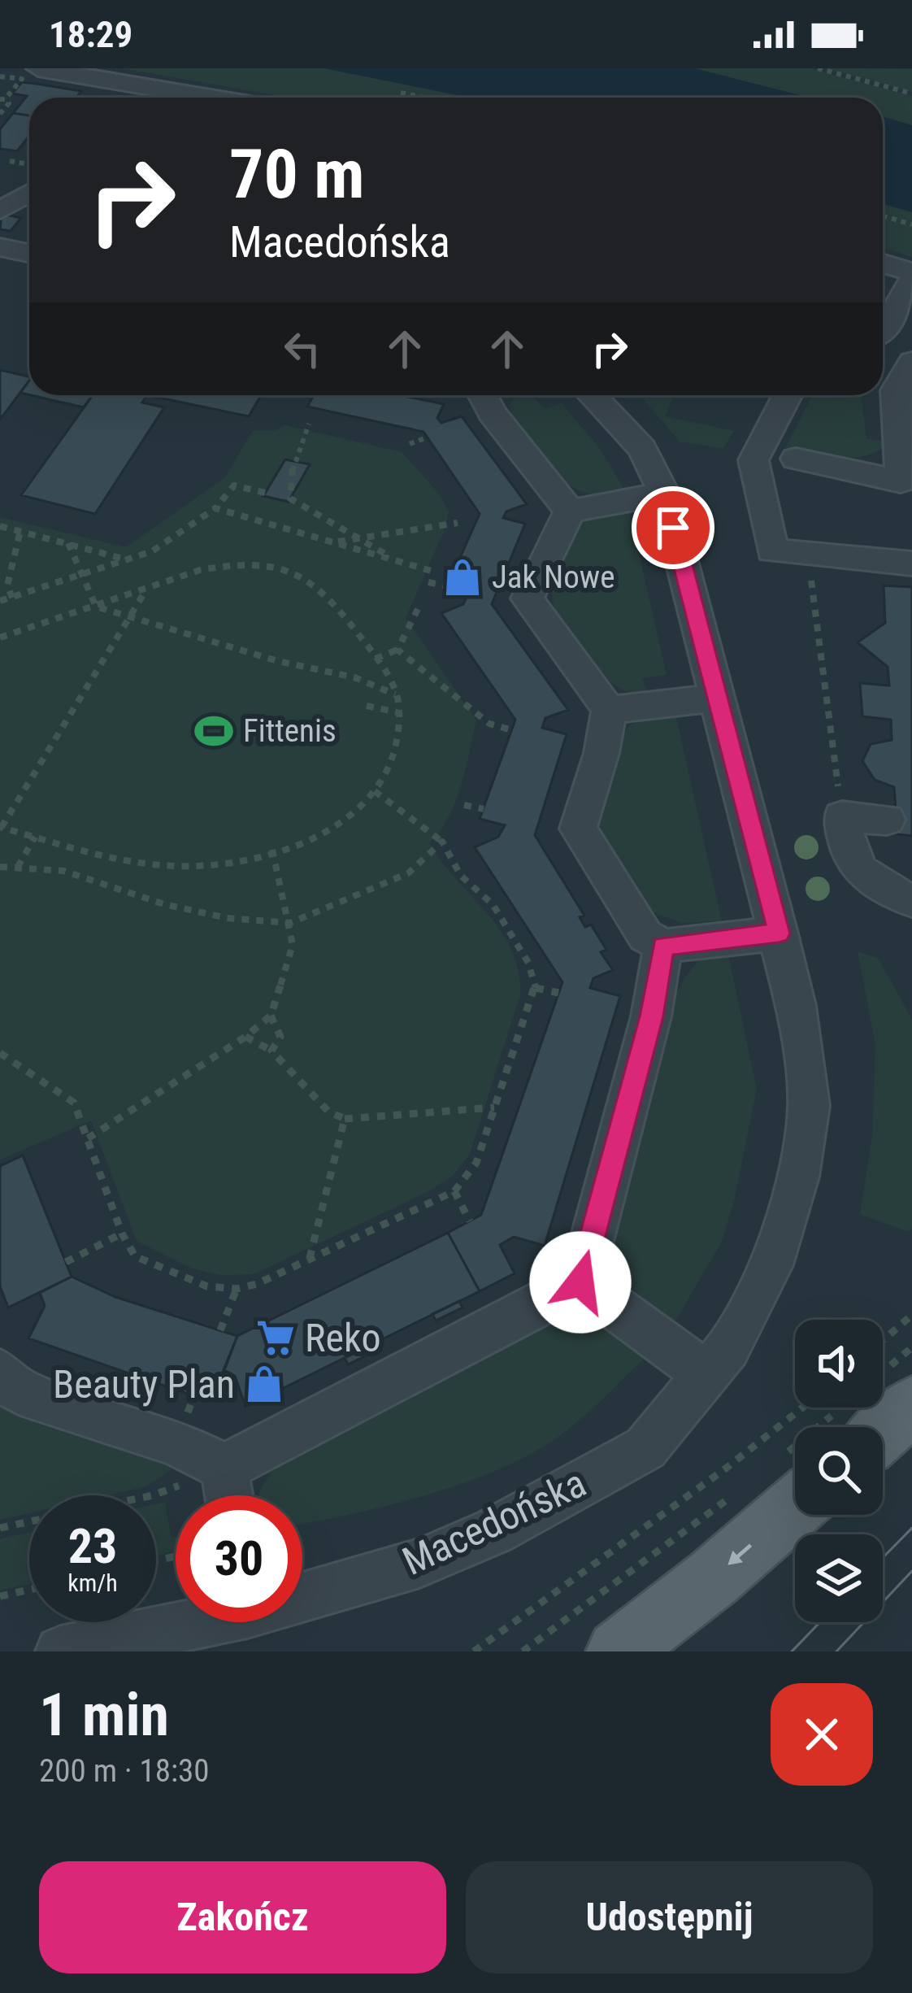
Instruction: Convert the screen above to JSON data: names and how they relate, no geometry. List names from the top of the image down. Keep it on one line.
{"streets":{"street":["Macedońska"]},"places":{"shop":["Jak Nowe","Beauty Plan"],"sports":["Fittenis"],"supermarket":["Reko"]},"page":{"status":"18:29","turn":["70 m","Macedońska"],"speed":"23 km/h","limit":"30","heading":["1 min","200 m · 18:30"],"buttons":["Zakończ","Udostępnij"]}}
